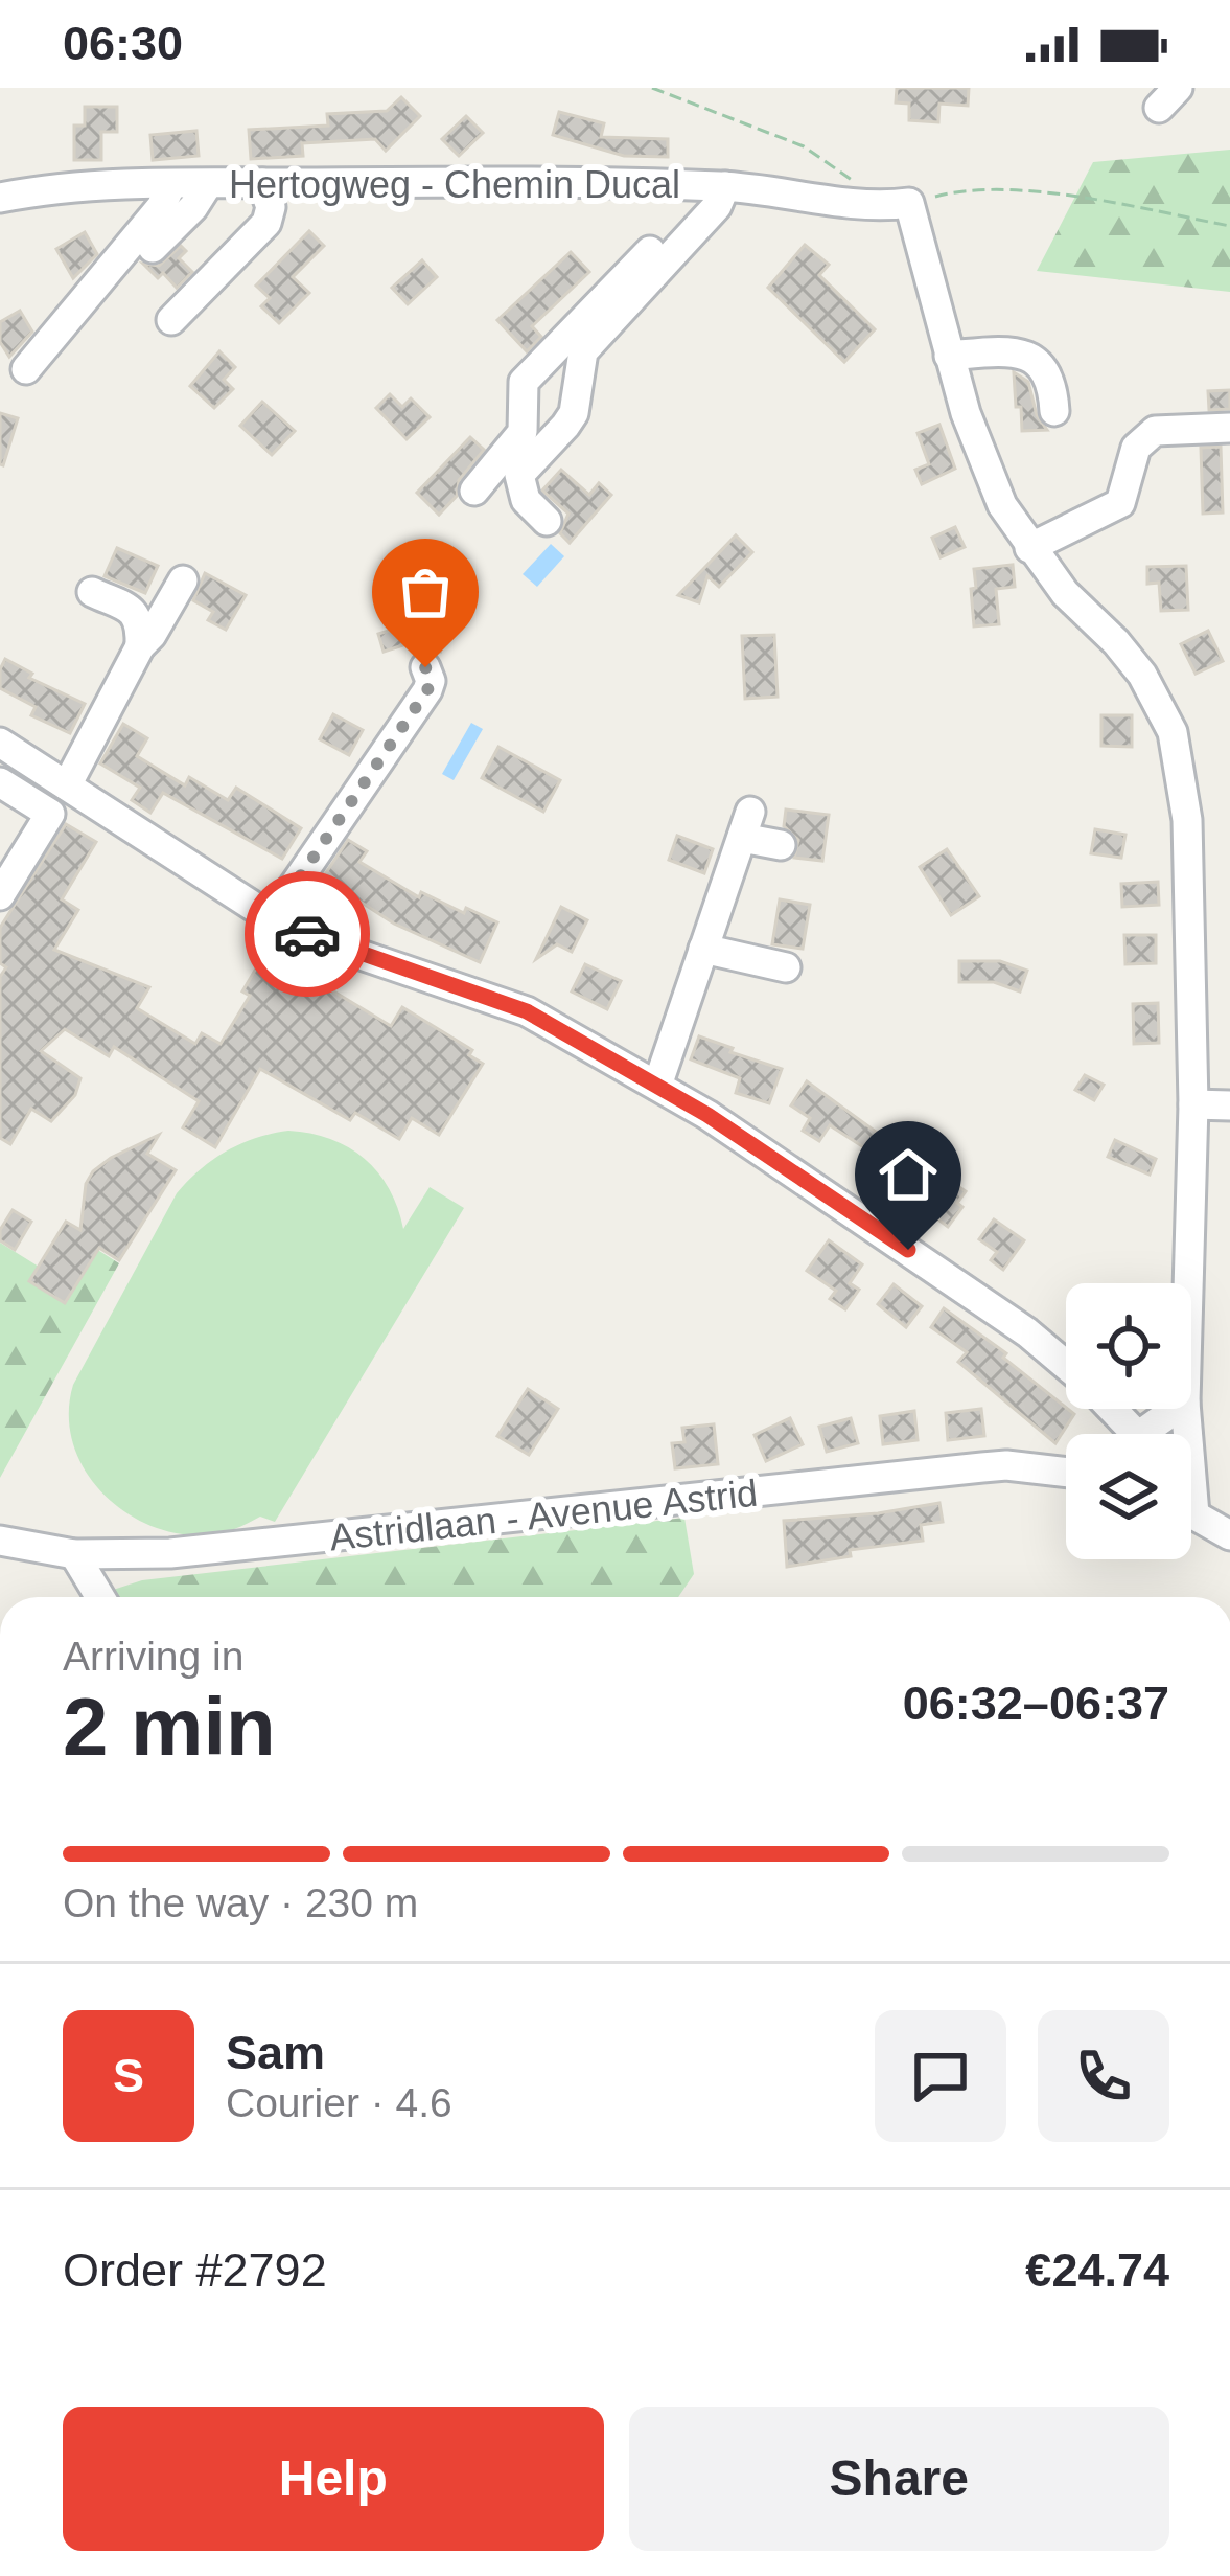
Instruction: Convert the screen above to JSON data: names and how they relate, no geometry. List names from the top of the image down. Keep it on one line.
{"streets":{"street":["Hertogweg - Chemin Ducal","Astridlaan - Avenue Astrid"]},"page":{"status":"06:30","heading":["2 min","Arriving in","06:32–06:37"],"panel":["Sam","Courier · 4.6","Order #2792","€24.74"],"bar":"On the way · 230 m","round":"S","buttons":["Help","Share"]}}
